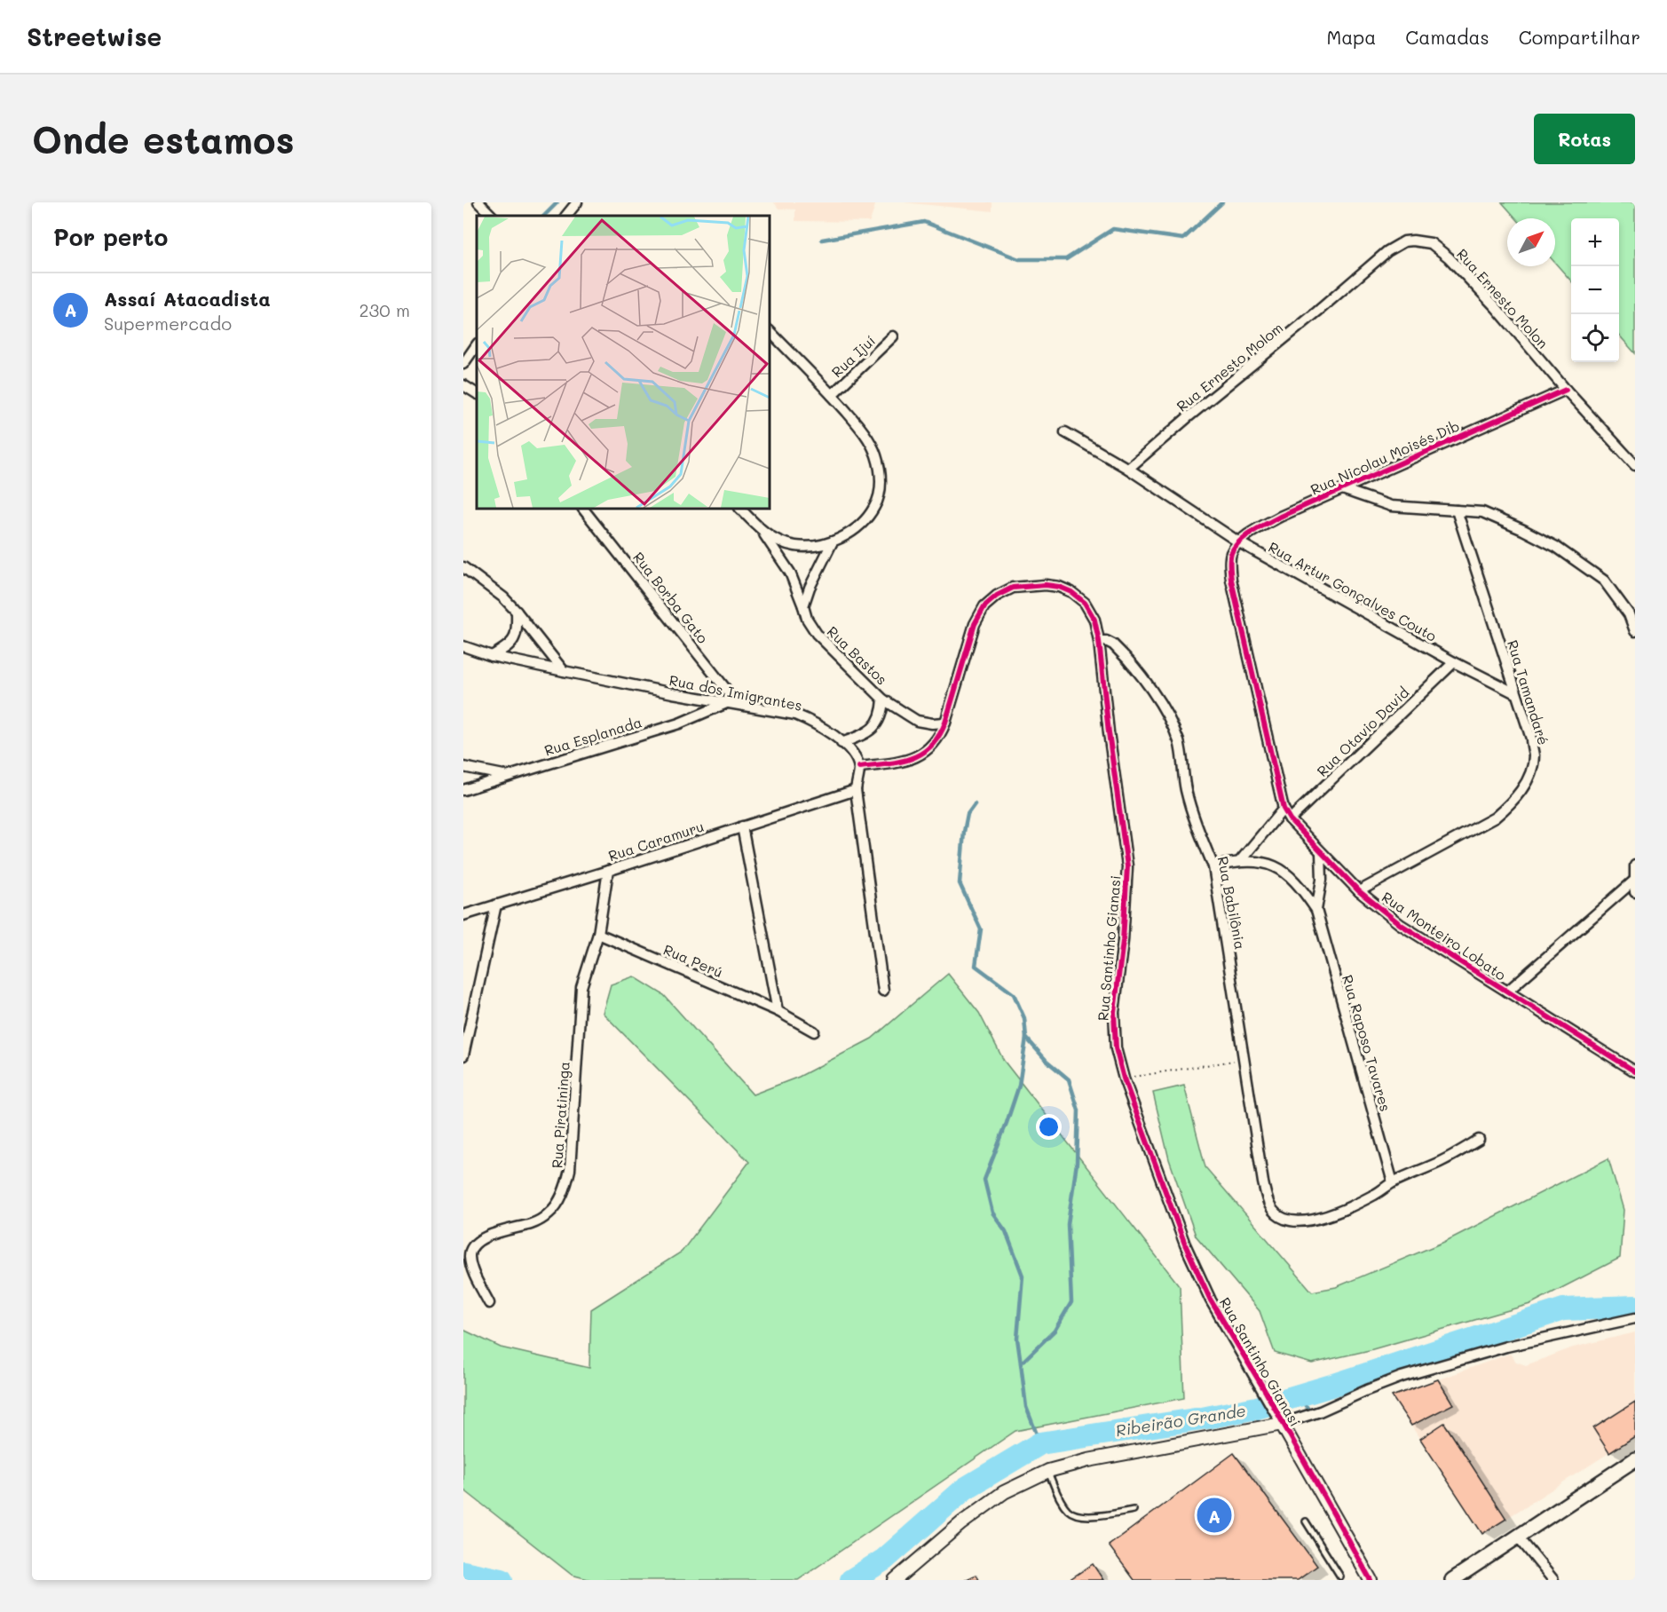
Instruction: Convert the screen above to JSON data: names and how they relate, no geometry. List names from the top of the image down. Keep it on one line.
{"streets":{"street":["Rua Ernesto Molon","Rua Ijuí","Rua Ernesto Molom","Rua Nicolau Moisés Dib","Rua Artur Gonçalves Couto","Rua Borba Gato","Rua Bastos","Rua dos Imigrantes","Rua Tamandaré","Rua Otavio David","Rua Esplanada","Rua Caramuru","Rua Babilônia","Rua Monteiro Lobato","Rua Santinho Gianasi","Rua Perú","Rua Raposo Tavares","Rua Piratininga"]},"crossings":[["Rua Ernesto Molon","Rua Ernesto Molom"],["Rua Ernesto Molon","Rua Nicolau Moisés Dib"],["Rua Ernesto Molom","Rua Artur Gonçalves Couto"],["Rua Nicolau Moisés Dib","Rua Artur Gonçalves Couto"],["Rua Nicolau Moisés Dib","Rua Monteiro Lobato"],["Rua Artur Gonçalves Couto","Rua Tamandaré"],["Rua Artur Gonçalves Couto","Rua Otavio David"],["Rua Artur Gonçalves Couto","Rua Monteiro Lobato"],["Rua Borba Gato","Rua dos Imigrantes"],["Rua Borba Gato","Rua Esplanada"],["Rua Bastos","Rua dos Imigrantes"],["Rua Bastos","Rua Santinho Gianasi"],["Rua dos Imigrantes","Rua Esplanada"],["Rua dos Imigrantes","Rua Santinho Gianasi"],["Rua Tamandaré","Rua Monteiro Lobato"],["Rua Otavio David","Rua Monteiro Lobato"],["Rua Caramuru","Rua Piratininga"],["Rua Babilônia","Rua Santinho Gianasi"],["Rua Babilônia","Rua Raposo Tavares"],["Rua Monteiro Lobato","Rua Raposo Tavares"],["Rua Perú","Rua Piratininga"]],"water":["Ribeirão Grande"],"north":"top right","page":{"header":"Streetwise","nav":["Mapa","Camadas","Compartilhar"],"buttons":"Rotas","title":"Onde estamos","heading":"Por perto","map_buttons":["+","−"],"list":[{"mark":"A","name":"Assaí Atacadista","note":"Supermercado","value":"230 m"}],"pins":"A"}}
